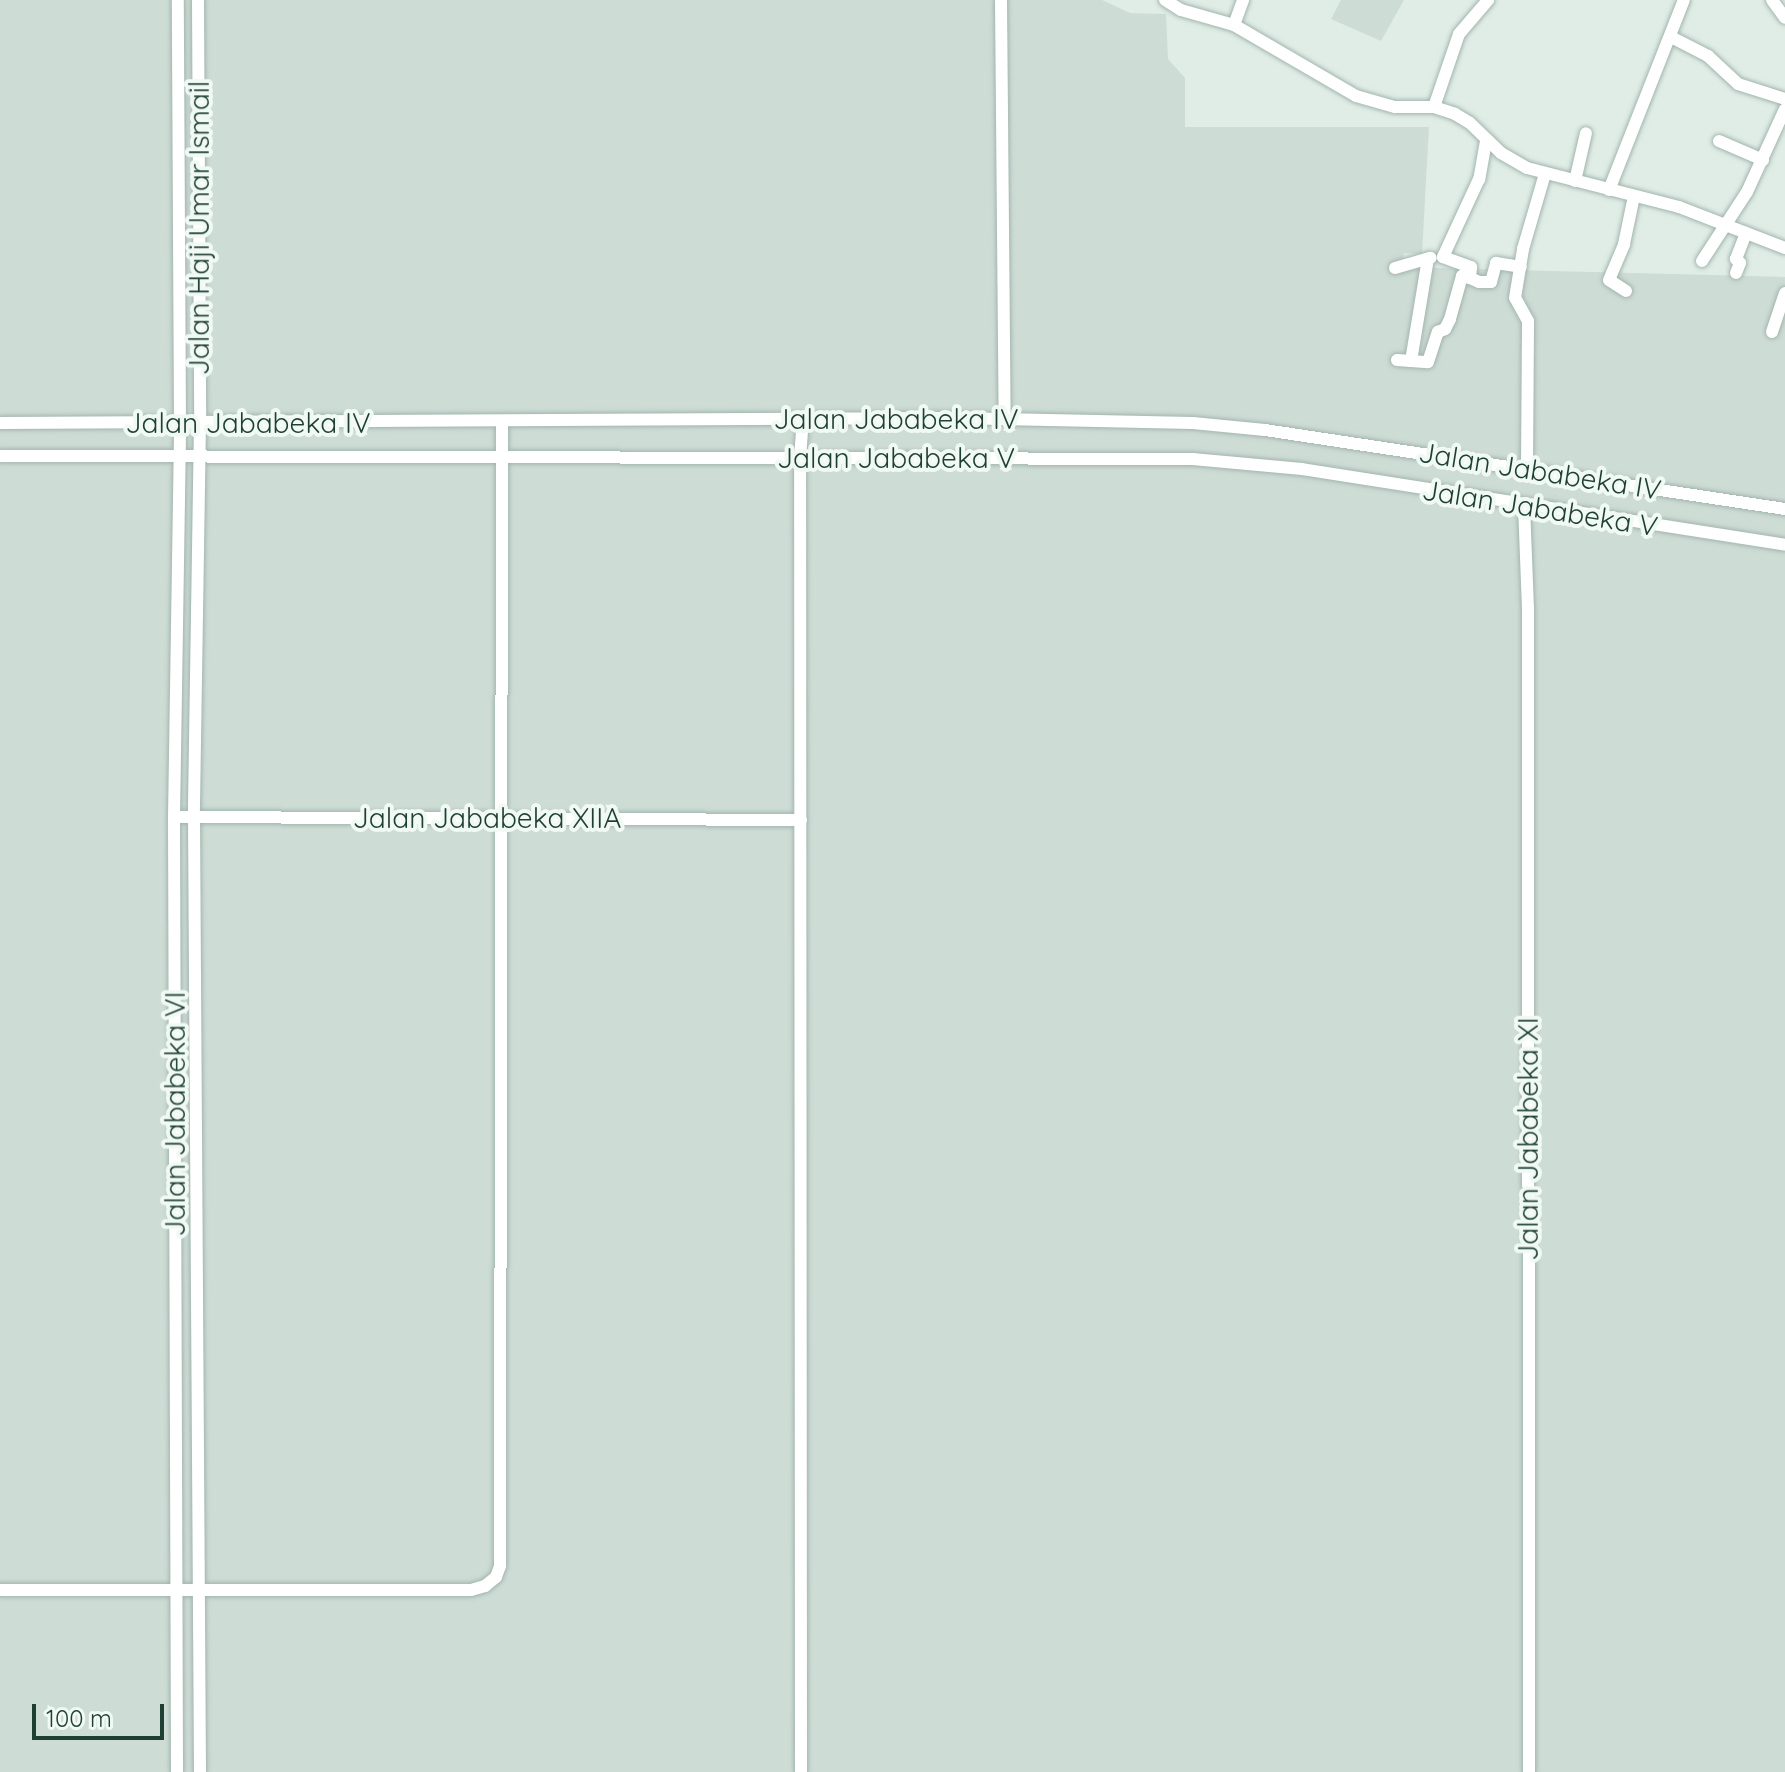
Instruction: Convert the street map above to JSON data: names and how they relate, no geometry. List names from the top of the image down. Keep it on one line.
{"streets":{"street":["Jalan Haji Umar Ismail","Jalan Jababeka IV","Jalan Jababeka V","Jalan Jababeka XIIA","Jalan Jababeka VI","Jalan Jababeka XI"]},"crossings":[["Jalan Haji Umar Ismail","Jalan Jababeka IV"],["Jalan Haji Umar Ismail","Jalan Jababeka V"],["Jalan Haji Umar Ismail","Jalan Jababeka VI"],["Jalan Jababeka V","Jalan Jababeka VI"],["Jalan Jababeka V","Jalan Jababeka XI"],["Jalan Jababeka XIIA","Jalan Jababeka VI"]],"scale_bar":"100 m"}
